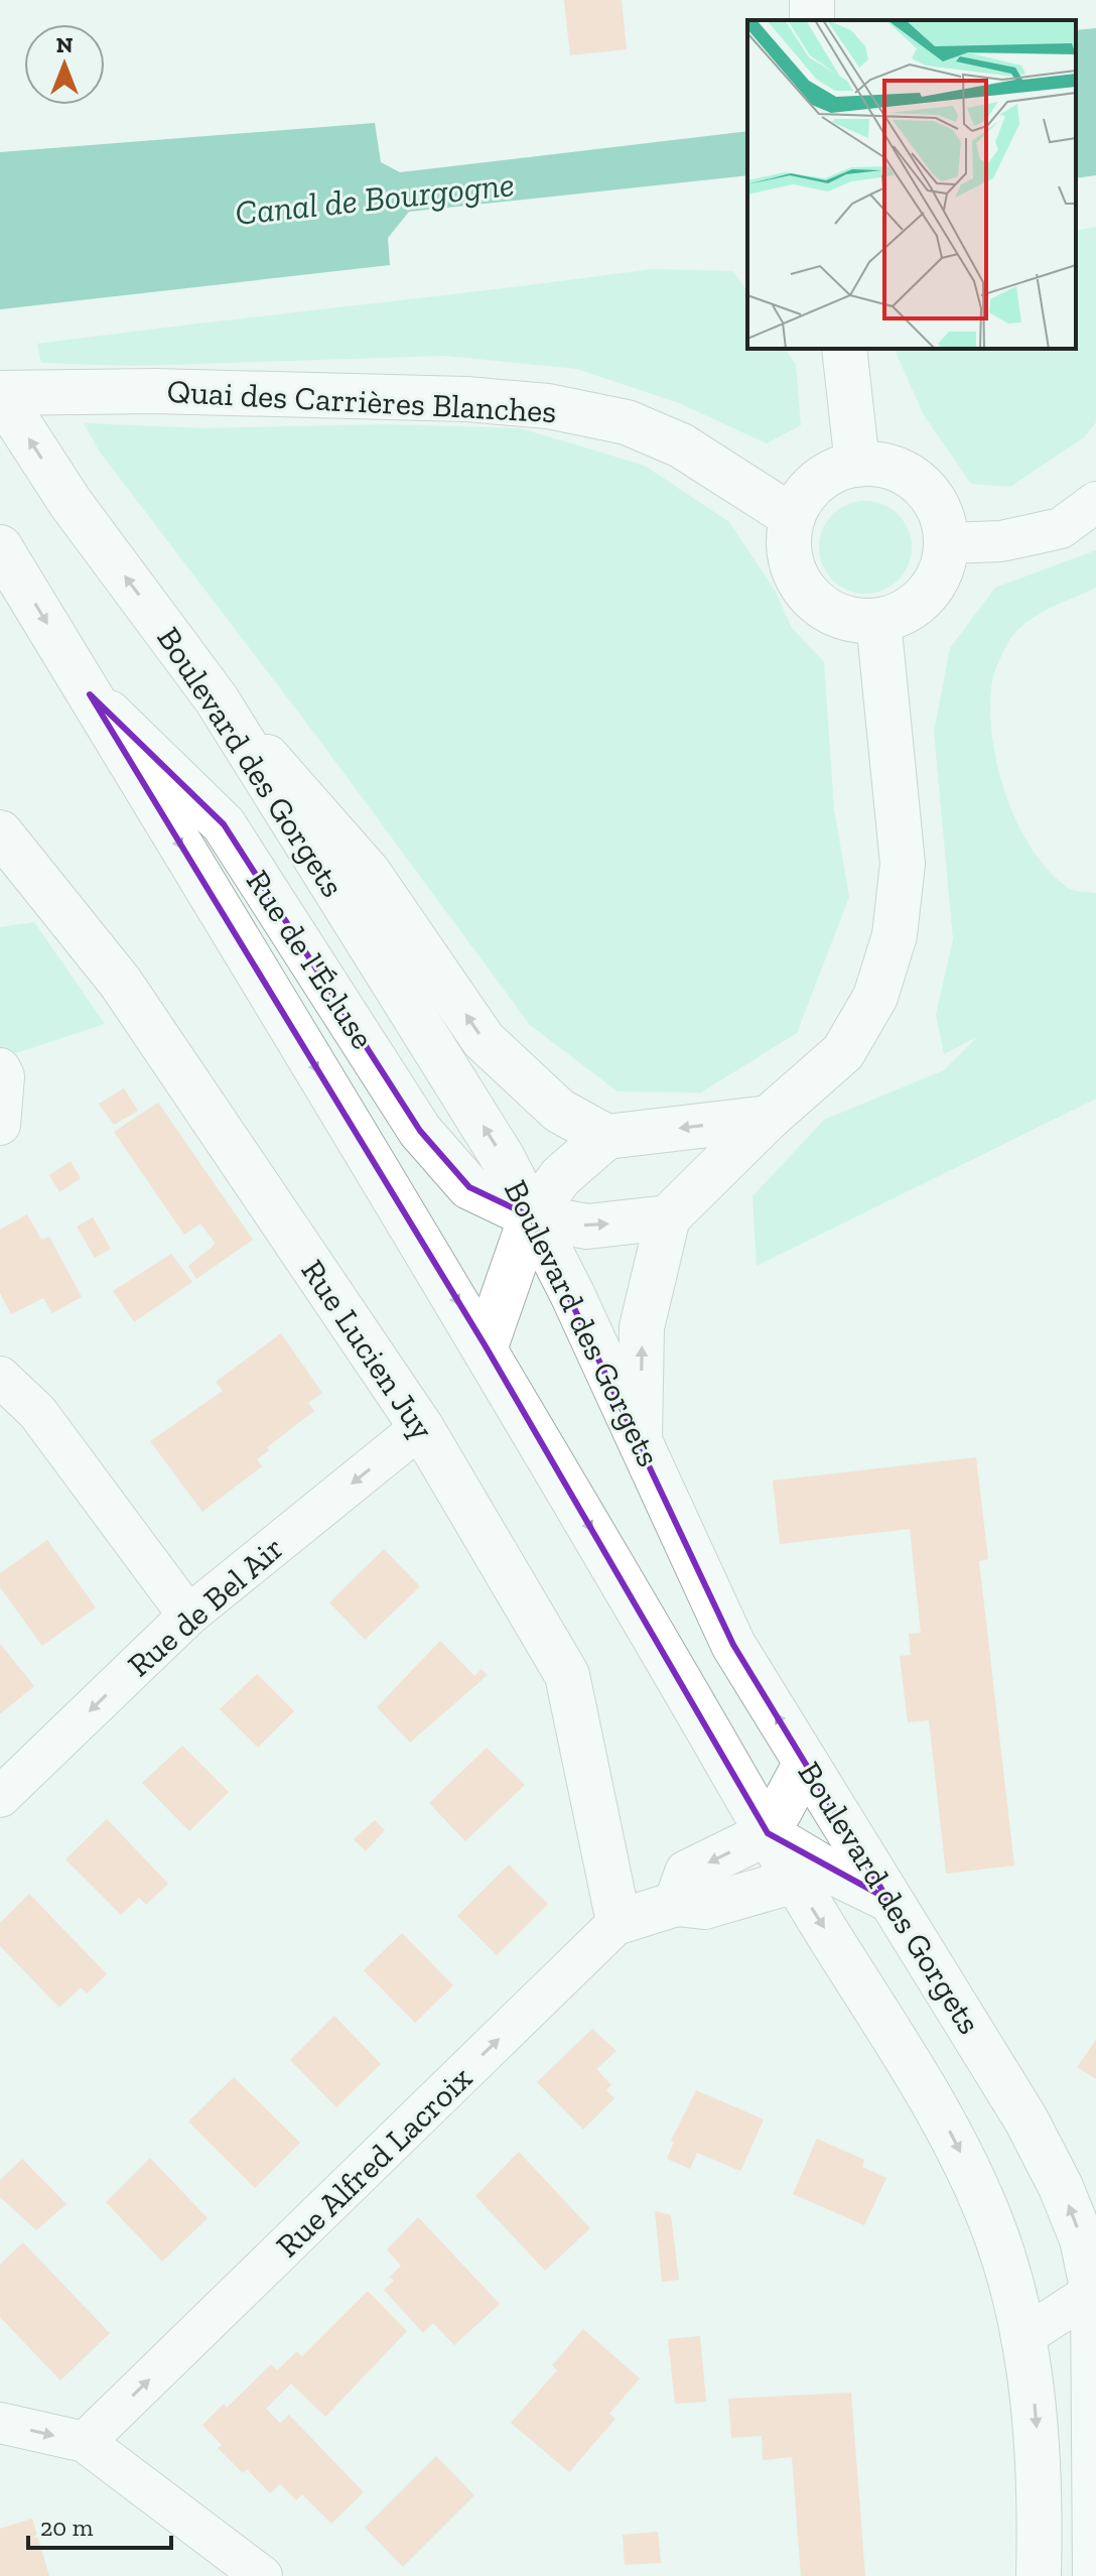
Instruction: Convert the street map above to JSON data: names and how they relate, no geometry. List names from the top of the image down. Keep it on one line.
{"streets":{"street":["Quai des Carrières Blanches","Boulevard des Gorgets","Rue de l'Écluse","Rue Lucien Juy","Rue de Bel Air","Rue Alfred Lacroix"]},"crossings":[["Quai des Carrières Blanches","Boulevard des Gorgets"],["Boulevard des Gorgets","Rue de l'Écluse"],["Rue Lucien Juy","Rue de Bel Air"],["Rue Lucien Juy","Rue Alfred Lacroix"]],"one_way":["Rue de Bel Air","Rue Alfred Lacroix"],"water":["Canal de Bourgogne"],"scale_bar":"20 m","north":"top"}
